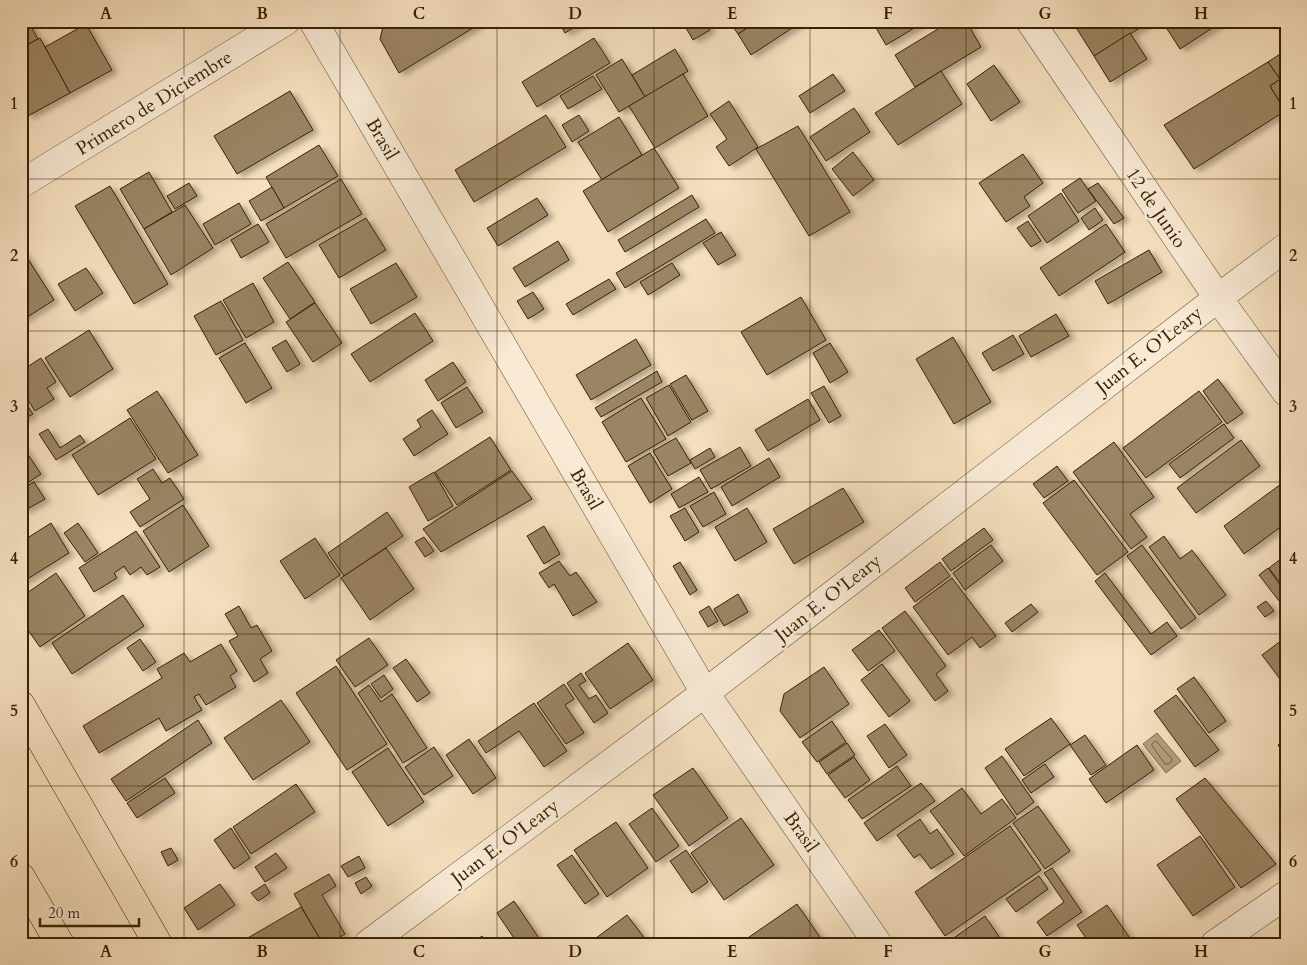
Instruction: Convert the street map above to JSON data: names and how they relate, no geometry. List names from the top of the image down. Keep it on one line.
{"streets":{"street":["Primero de Diciembre","Brasil","12 de Junio","Juan E. O'Leary"]},"crossings":[["Brasil","Juan E. O'Leary"],["12 de Junio","Juan E. O'Leary"]],"scale_bar":"20 m","grid":{"columns":["A","B","C","D","E","F","G","H"],"rows":["1","2","3","4","5","6"]}}
